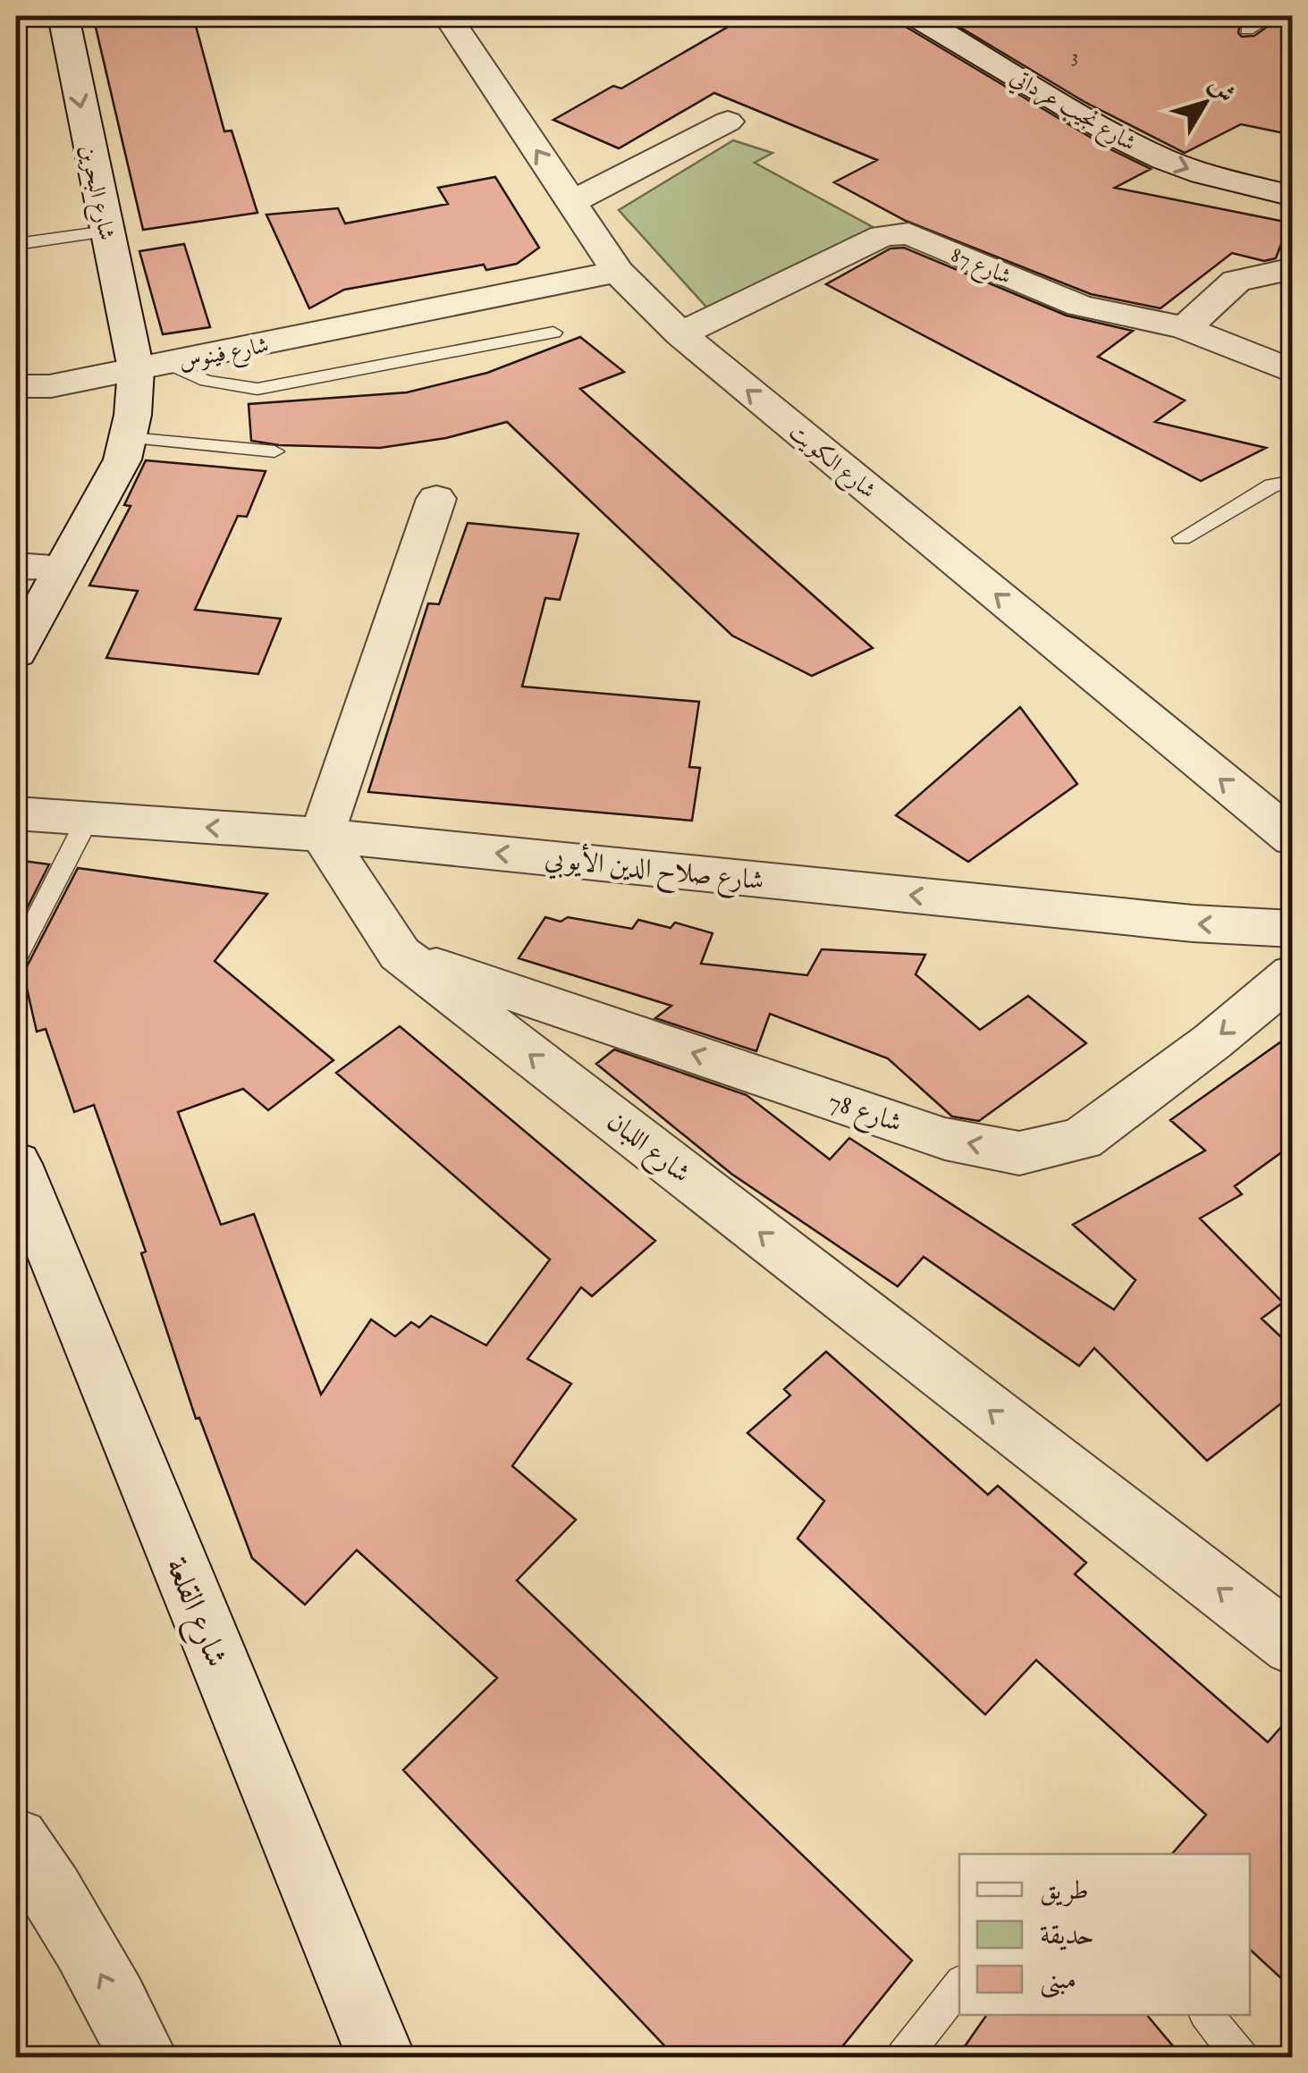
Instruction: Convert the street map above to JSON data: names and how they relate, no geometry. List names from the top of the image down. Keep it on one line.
{"streets":{"street":["شارع نجيب عرداتي","شارع البحرين","شارع 87","شارع فينوس","شارع الكويت","شارع صلاح الدين الأيوبي","شارع 78","شارع اللبان","شارع القلعة"]},"crossings":[["شارع البحرين","شارع فينوس"],["شارع 87","شارع الكويت"],["شارع فينوس","شارع الكويت"],["شارع صلاح الدين الأيوبي","شارع اللبان"],["شارع 78","شارع اللبان"]],"one_way":["شارع نجيب عرداتي","شارع البحرين","شارع الكويت","شارع صلاح الدين الأيوبي","شارع 78","شارع اللبان"],"house_numbers":["3"],"legend":["طريق","حديقة","مبنى"],"north":"top right"}
